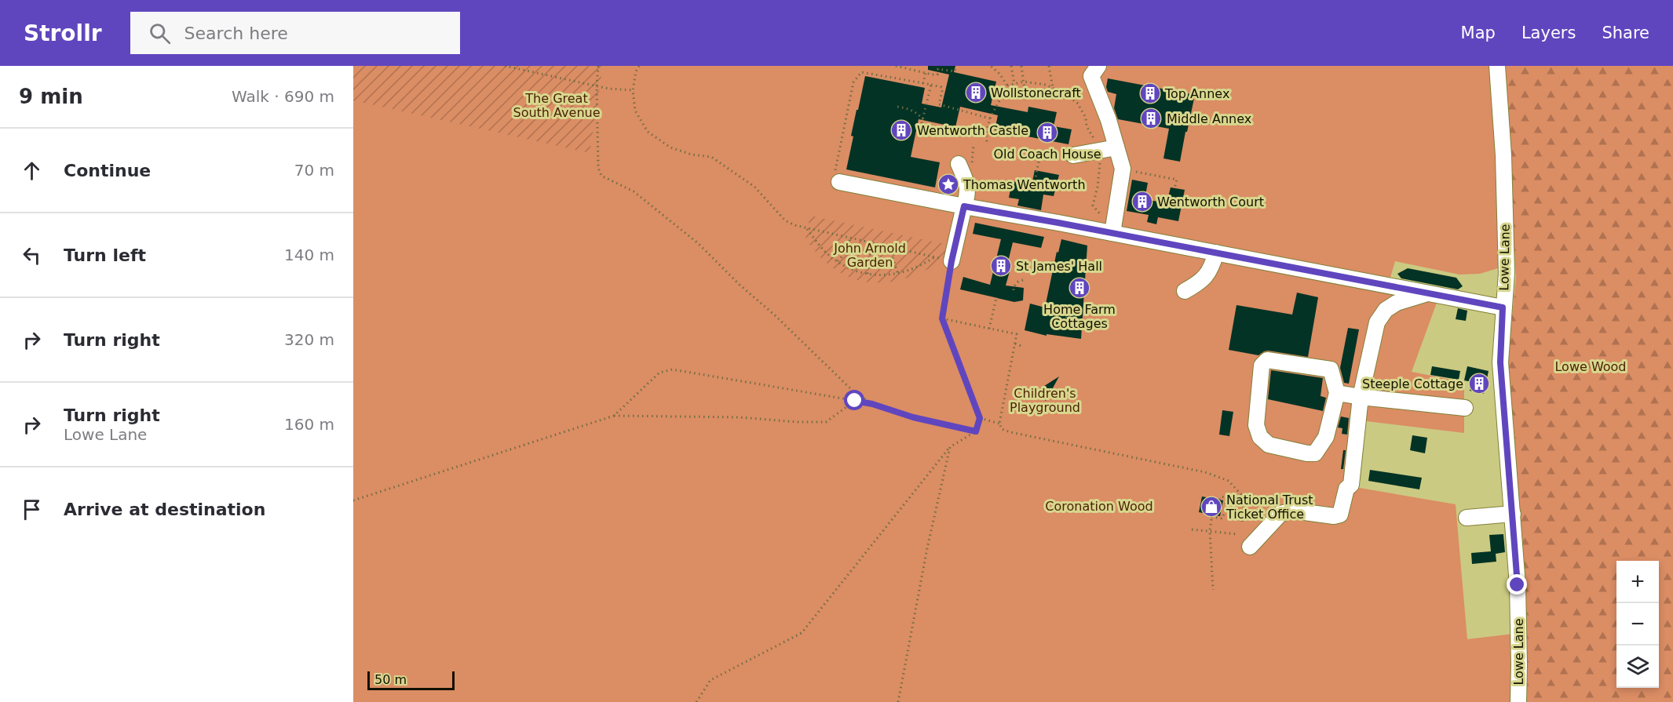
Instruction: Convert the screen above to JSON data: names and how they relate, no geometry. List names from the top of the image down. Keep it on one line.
{"streets":{"street":["Lowe Lane"]},"parks":["The Great South Avenue","John Arnold Garden","Lowe Wood","Children's Playground","Coronation Wood"],"places":{"building":["Wollstonecraft","Top Annex","Middle Annex","Wentworth Castle","Old Coach House","Wentworth Court","St James' Hall","Home Farm Cottages","Steeple Cottage"],"place":["Thomas Wentworth"],"shop":["National Trust Ticket Office"]},"scale_bar":"50 m","page":{"header":"Strollr","search":"Search here","nav":["Map","Layers","Share"],"heading":["9 min","Walk · 690 m"],"list":[["Continue","70 m"],["Turn left","140 m"],["Turn right","320 m"],["Turn right","Lowe Lane","160 m"],"Arrive at destination"],"map_buttons":["+","−"],"scale":"50 m"}}
